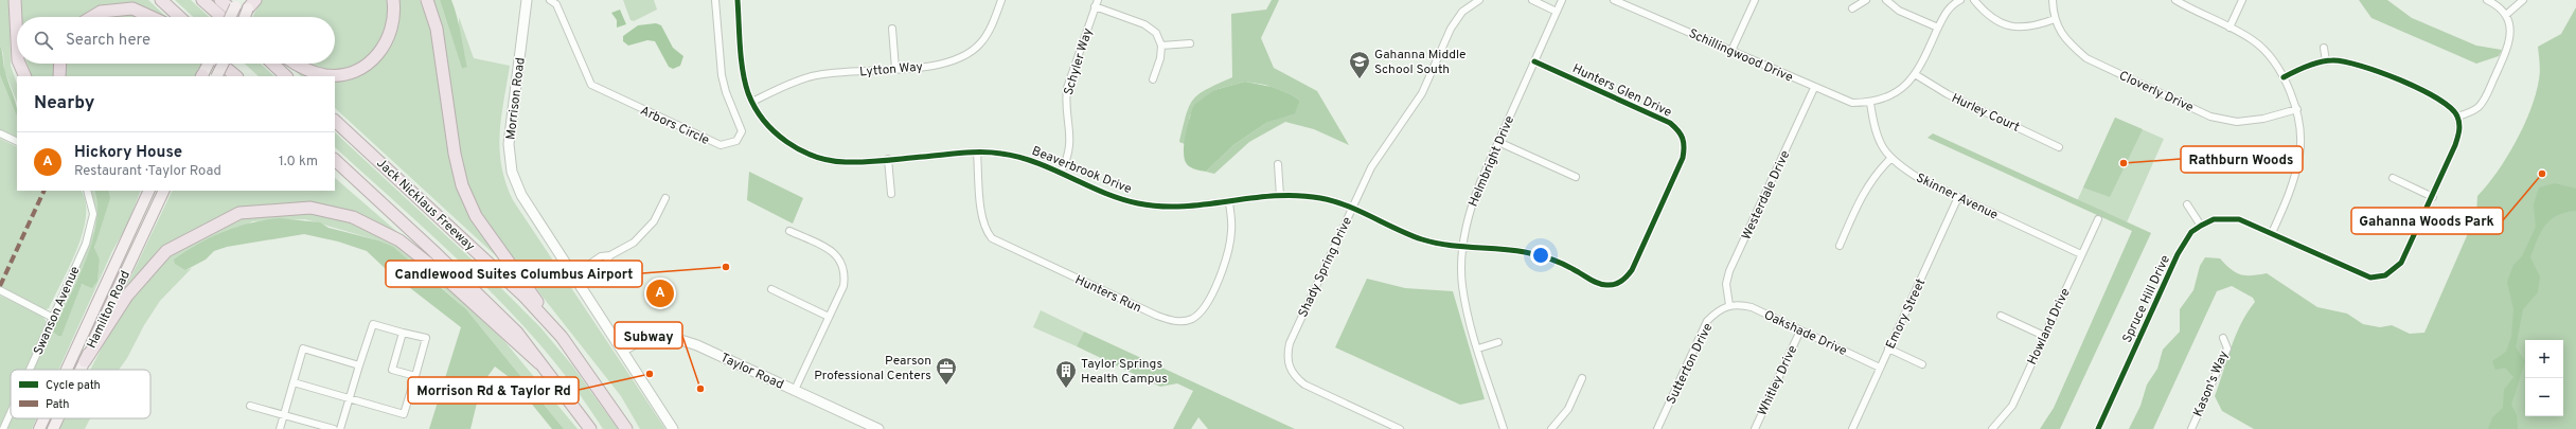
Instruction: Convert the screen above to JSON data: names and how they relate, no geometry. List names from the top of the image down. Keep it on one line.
{"streets":{"highway":["Jack Nicklaus Freeway"],"main road":["Morrison Road","Hamilton Road","Taylor Road"],"street":["Schillingwood Drive","Schyler Way","Lytton Way","Hunters Glen Drive","Cloverly Drive","Hurley Court","Arbors Circle","Helmbright Drive","Beaverbrook Drive","Westerdale Drive","Skinner Avenue","Shady Spring Drive","Hunters Run","Spruce Hill Drive","Swanson Avenue","Emory Street","Howland Drive","Oakshade Drive","Sutterton Drive","Whitley Drive","Kason's Way"]},"crossings":[["Schillingwood Drive","Westerdale Drive"],["Schillingwood Drive","Skinner Avenue"],["Schyler Way","Beaverbrook Drive"],["Lytton Way","Beaverbrook Drive"],["Hunters Glen Drive","Helmbright Drive"],["Hunters Glen Drive","Beaverbrook Drive"],["Morrison Road","Taylor Road"],["Helmbright Drive","Beaverbrook Drive"],["Beaverbrook Drive","Shady Spring Drive"],["Beaverbrook Drive","Hunters Run"],["Westerdale Drive","Oakshade Drive"],["Westerdale Drive","Sutterton Drive"],["Skinner Avenue","Emory Street"],["Skinner Avenue","Howland Drive"],["Emory Street","Oakshade Drive"],["Oakshade Drive","Sutterton Drive"],["Oakshade Drive","Whitley Drive"]],"places":{"school or university":["Gahanna Middle School South"],"other":["Rathburn Woods","Gahanna Woods Park","Candlewood Suites Columbus Airport","Morrison Rd & Taylor Rd","Subway"],"office":["Pearson Professional Centers"],"building":["Taylor Springs Health Campus"]},"legend":["Cycle path","Path"],"page":{"search":"Search here","heading":"Nearby","list":[{"mark":"A","name":"Hickory House","note":"Restaurant · Taylor Road","value":"1.0 km"}],"pins":"A","map_buttons":["+","−"]}}
